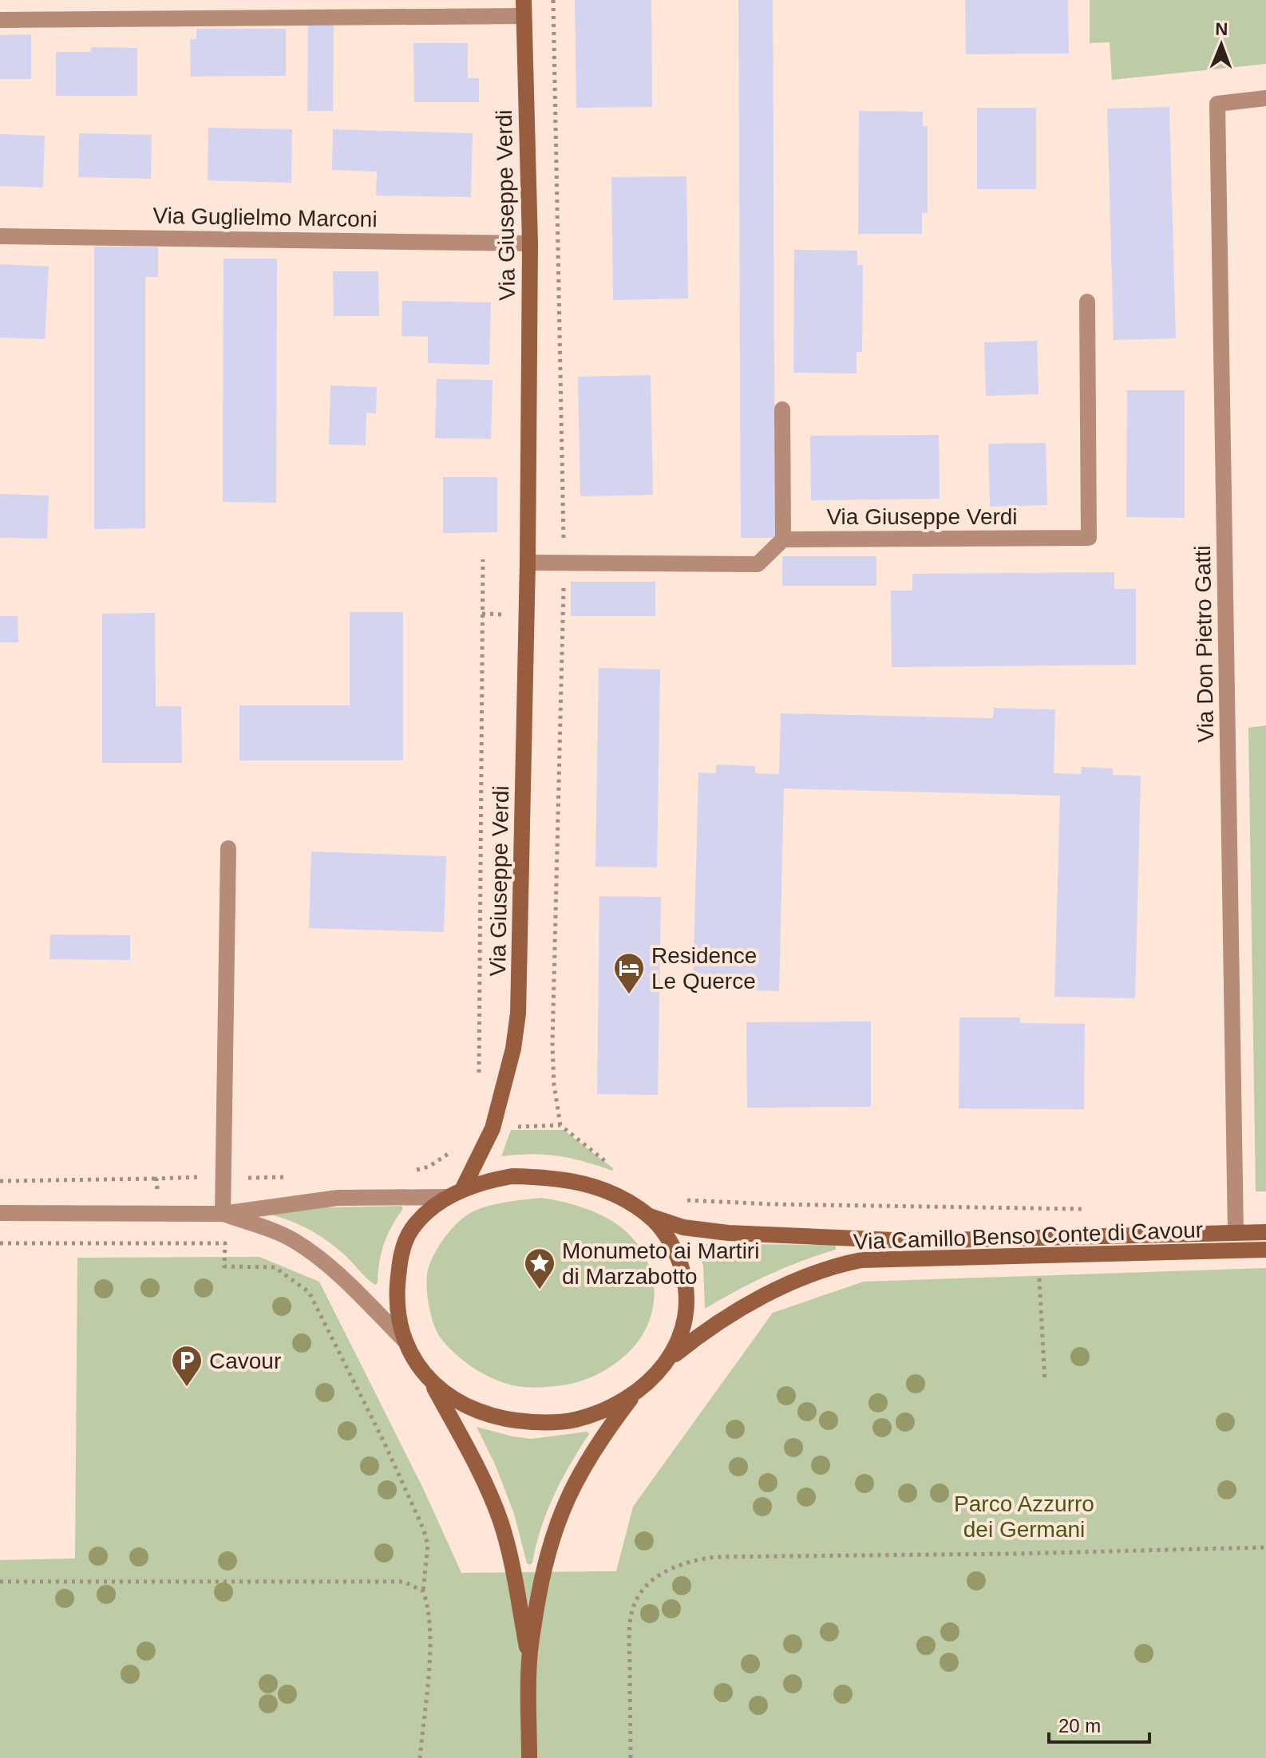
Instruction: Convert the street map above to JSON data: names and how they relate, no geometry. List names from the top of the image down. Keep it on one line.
{"streets":{"street":["Via Giuseppe Verdi","Via Guglielmo Marconi","Via Don Pietro Gatti","Via Camillo Benso Conte di Cavour"]},"crossings":[["Via Giuseppe Verdi","Via Guglielmo Marconi"],["Via Don Pietro Gatti","Via Camillo Benso Conte di Cavour"]],"parks":["Parco Azzurro dei Germani"],"places":{"hotel":["Residence Le Querce"],"place":["Monumeto ai Martiri di Marzabotto"],"parking":["Cavour"]},"scale_bar":"20 m","north":"top"}
